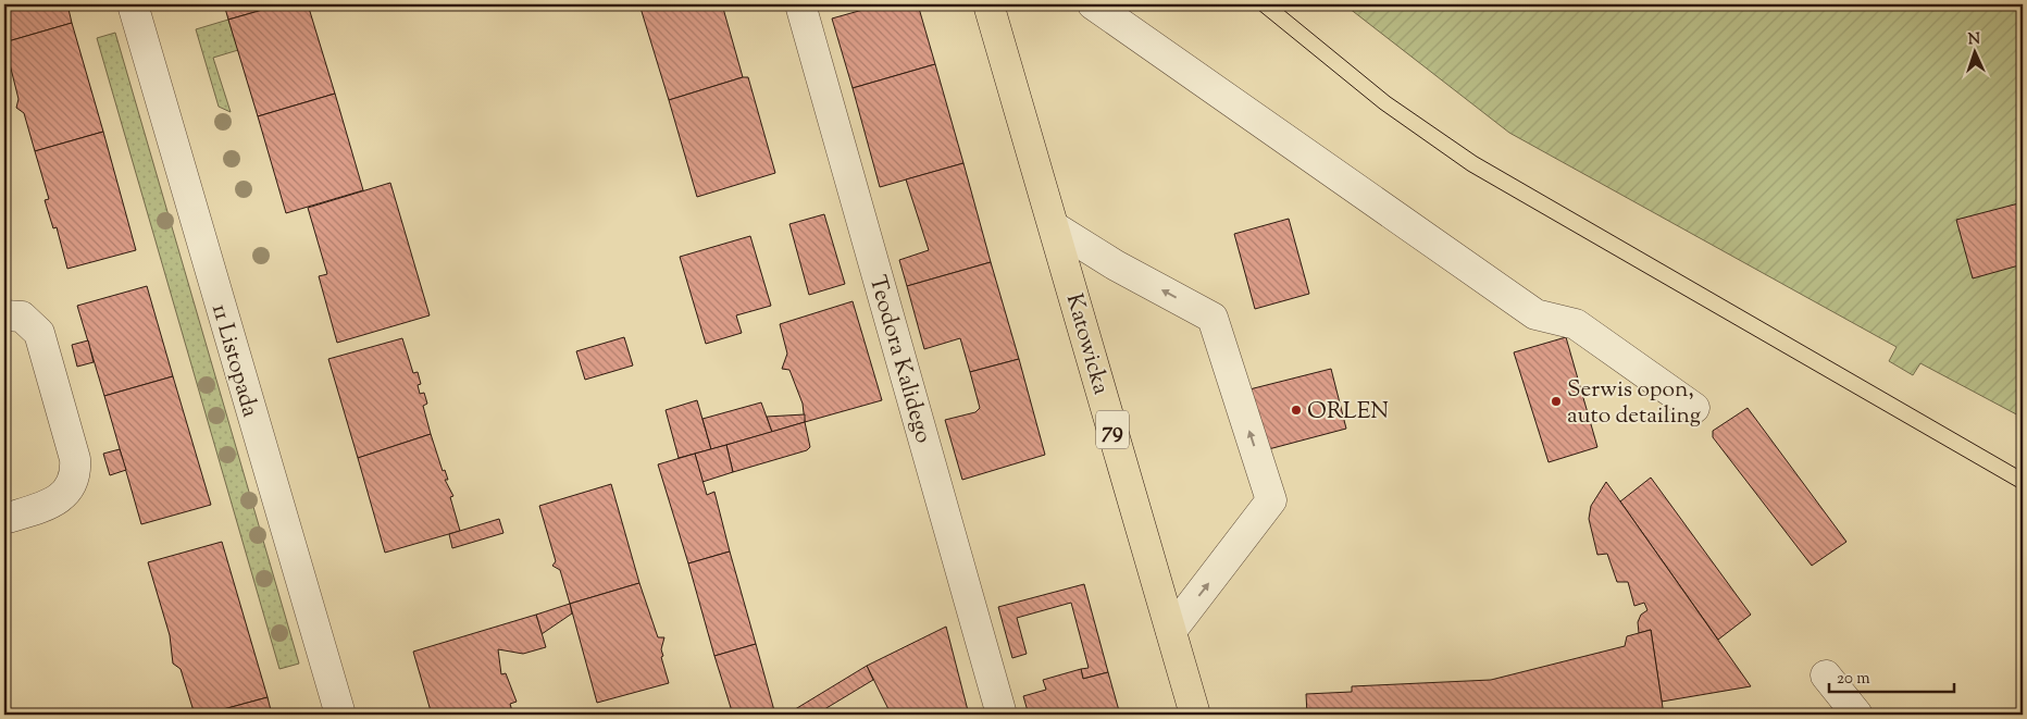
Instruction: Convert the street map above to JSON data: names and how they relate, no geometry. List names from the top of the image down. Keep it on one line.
{"streets":{"main road":["Katowicka","79"],"street":["Teodora Kalidego","11 Listopada"]},"places":["Serwis opon, auto detailing","ORLEN"],"scale_bar":"20 m","north":"top"}
